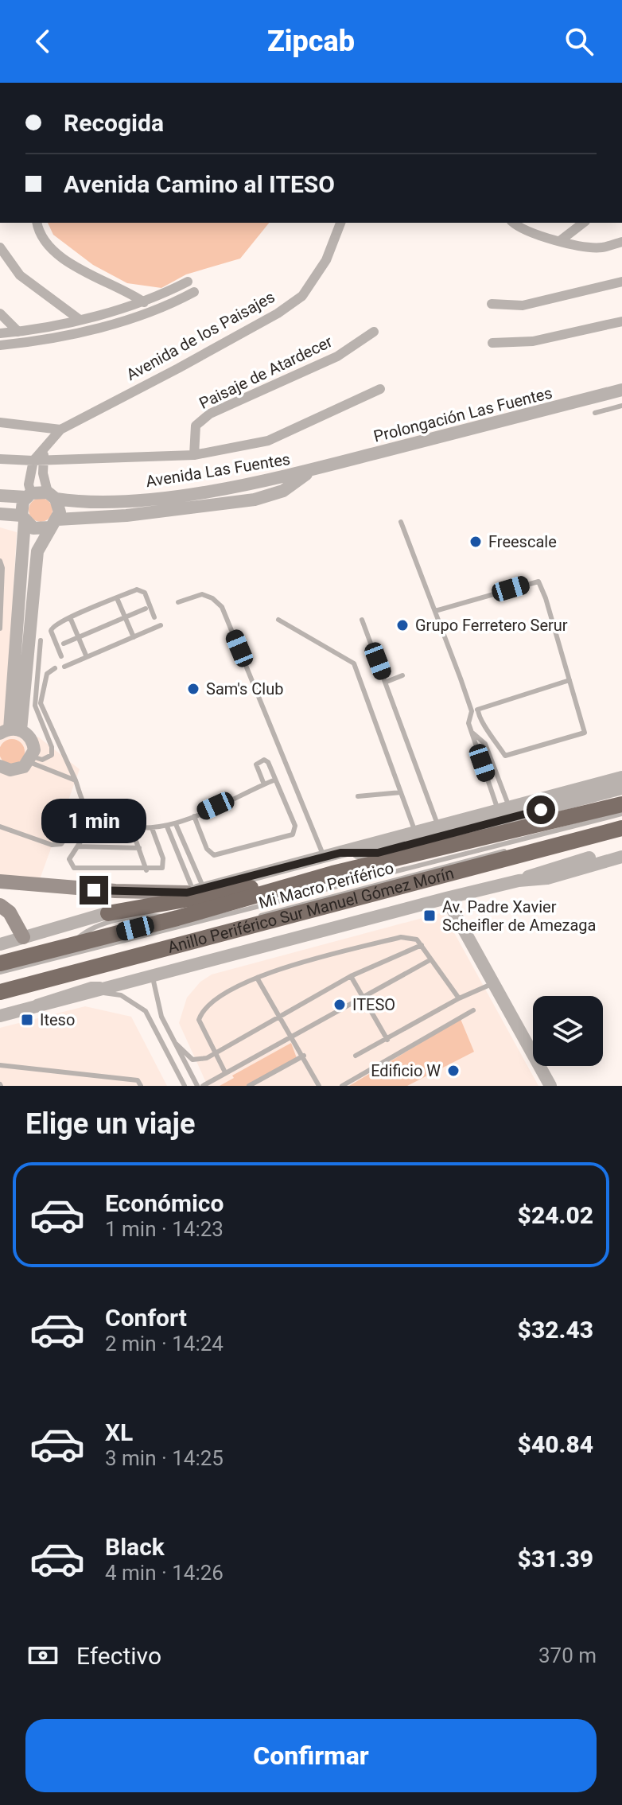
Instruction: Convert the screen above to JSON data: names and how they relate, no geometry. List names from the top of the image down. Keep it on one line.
{"streets":{"highway":["Anillo Periférico Sur Manuel Gómez Morín"],"street":["Avenida de los Paisajes","Paisaje de Atardecer","Prolongación Las Fuentes","Avenida Las Fuentes"],"lane":["Mi Macro Periférico"]},"crossings":[["Avenida de los Paisajes","Avenida Las Fuentes"],["Prolongación Las Fuentes","Avenida Las Fuentes"]],"places":{"other":["Freescale","Grupo Ferretero Serur","Sam's Club","ITESO","Edificio W"],"transit":["Av. Padre Xavier Scheifler de Amezaga","Iteso"]},"page":{"header":"Zipcab","banner":["Recogida","Avenida Camino al ITESO"],"bubble":"1 min","heading":"Elige un viaje","list":[{"name":"Económico","note":"1 min · 14:23","value":"$24.02"},{"name":"Confort","note":"2 min · 14:24","value":"$32.43"},{"name":"XL","note":"3 min · 14:25","value":"$40.84"},{"name":"Black","note":"4 min · 14:26","value":"$31.39"}],"pay":["Efectivo","370 m"],"buttons":"Confirmar"}}
